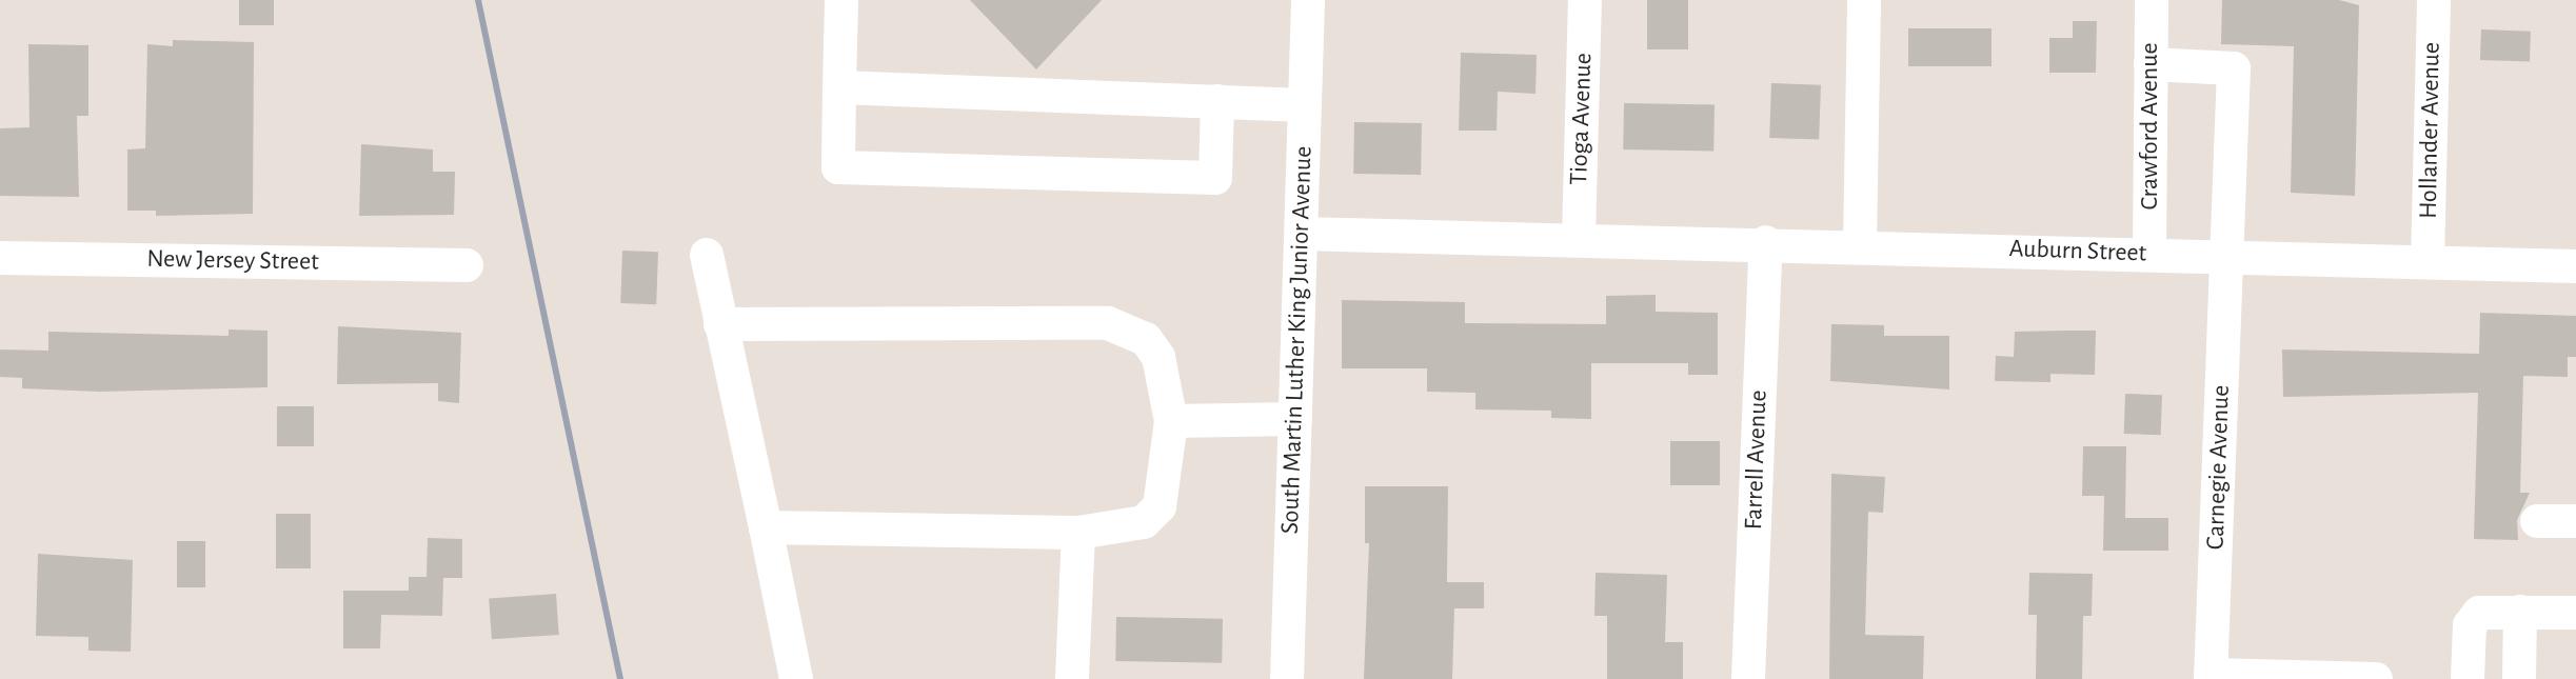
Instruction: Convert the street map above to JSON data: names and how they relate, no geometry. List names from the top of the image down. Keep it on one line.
{"streets":{"street":["Tioga Avenue","Crawford Avenue","Hollander Avenue","Auburn Street","New Jersey Street","South Martin Luther King Junior Avenue","Farrell Avenue","Carnegie Avenue"]},"crossings":[["Tioga Avenue","Auburn Street"],["Crawford Avenue","Auburn Street"],["Crawford Avenue","Carnegie Avenue"],["Hollander Avenue","Auburn Street"],["Auburn Street","South Martin Luther King Junior Avenue"],["Auburn Street","Farrell Avenue"],["Auburn Street","Carnegie Avenue"]]}
